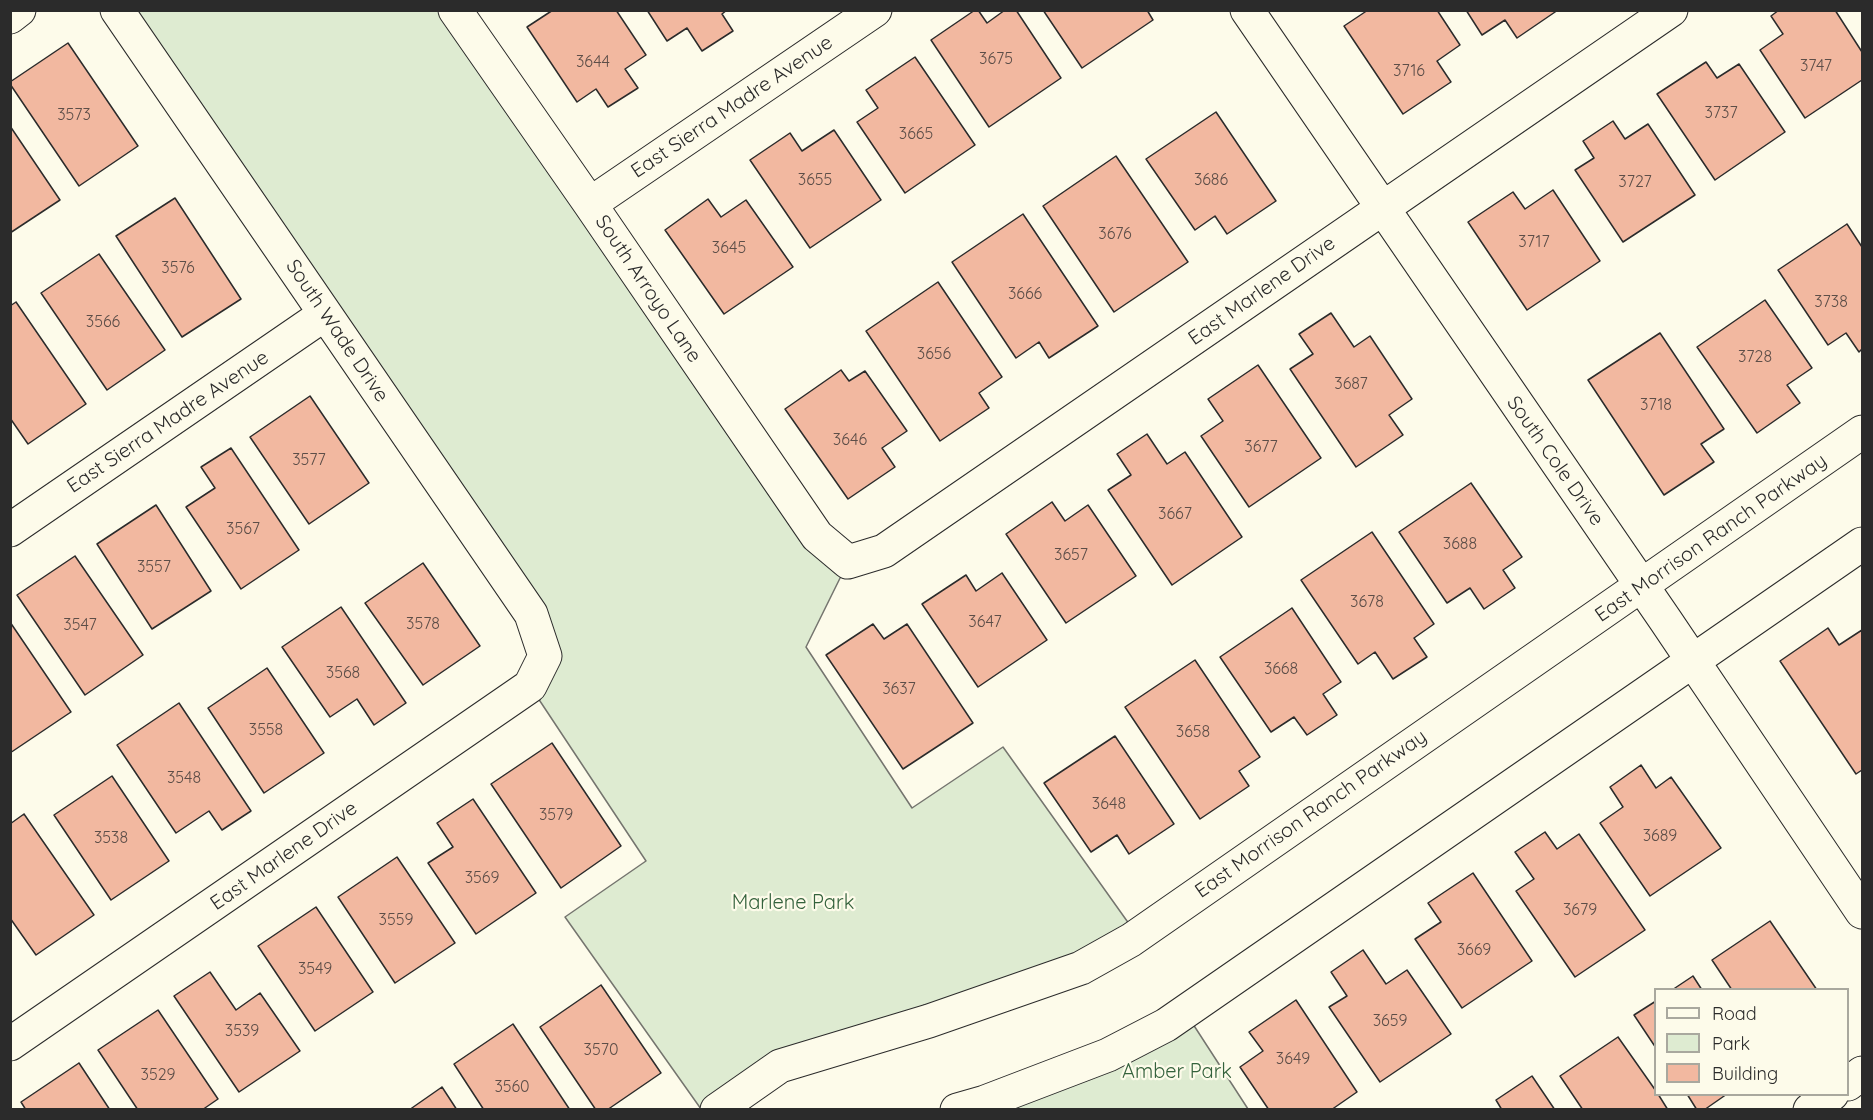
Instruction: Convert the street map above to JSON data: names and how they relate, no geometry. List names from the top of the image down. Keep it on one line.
{"streets":{"street":["East Sierra Madre Avenue","South Arroyo Lane","East Marlene Drive","South Wade Drive","South Cole Drive","East Morrison Ranch Parkway"]},"crossings":[["East Sierra Madre Avenue","South Arroyo Lane"],["East Sierra Madre Avenue","South Wade Drive"],["South Arroyo Lane","East Marlene Drive"],["East Marlene Drive","South Wade Drive"],["East Marlene Drive","South Cole Drive"],["South Cole Drive","East Morrison Ranch Parkway"]],"parks":["Marlene Park","Amber Park"],"house_numbers":["3675","3644","3747","3716","3737","3573","3665","3655","3686","3727","3676","3717","3645","3576","3666","3738","3566","3656","3728","3687","3718","3646","3677","3577","3667","3567","3688","3657","3557","3678","3647","3578","3547","3668","3568","3637","3558","3658","3548","3648","3579","3689","3538","3569","3679","3559","3669","3549","3659","3539","3570","3649","3529","3560"],"legend":["Road","Park","Building"]}
